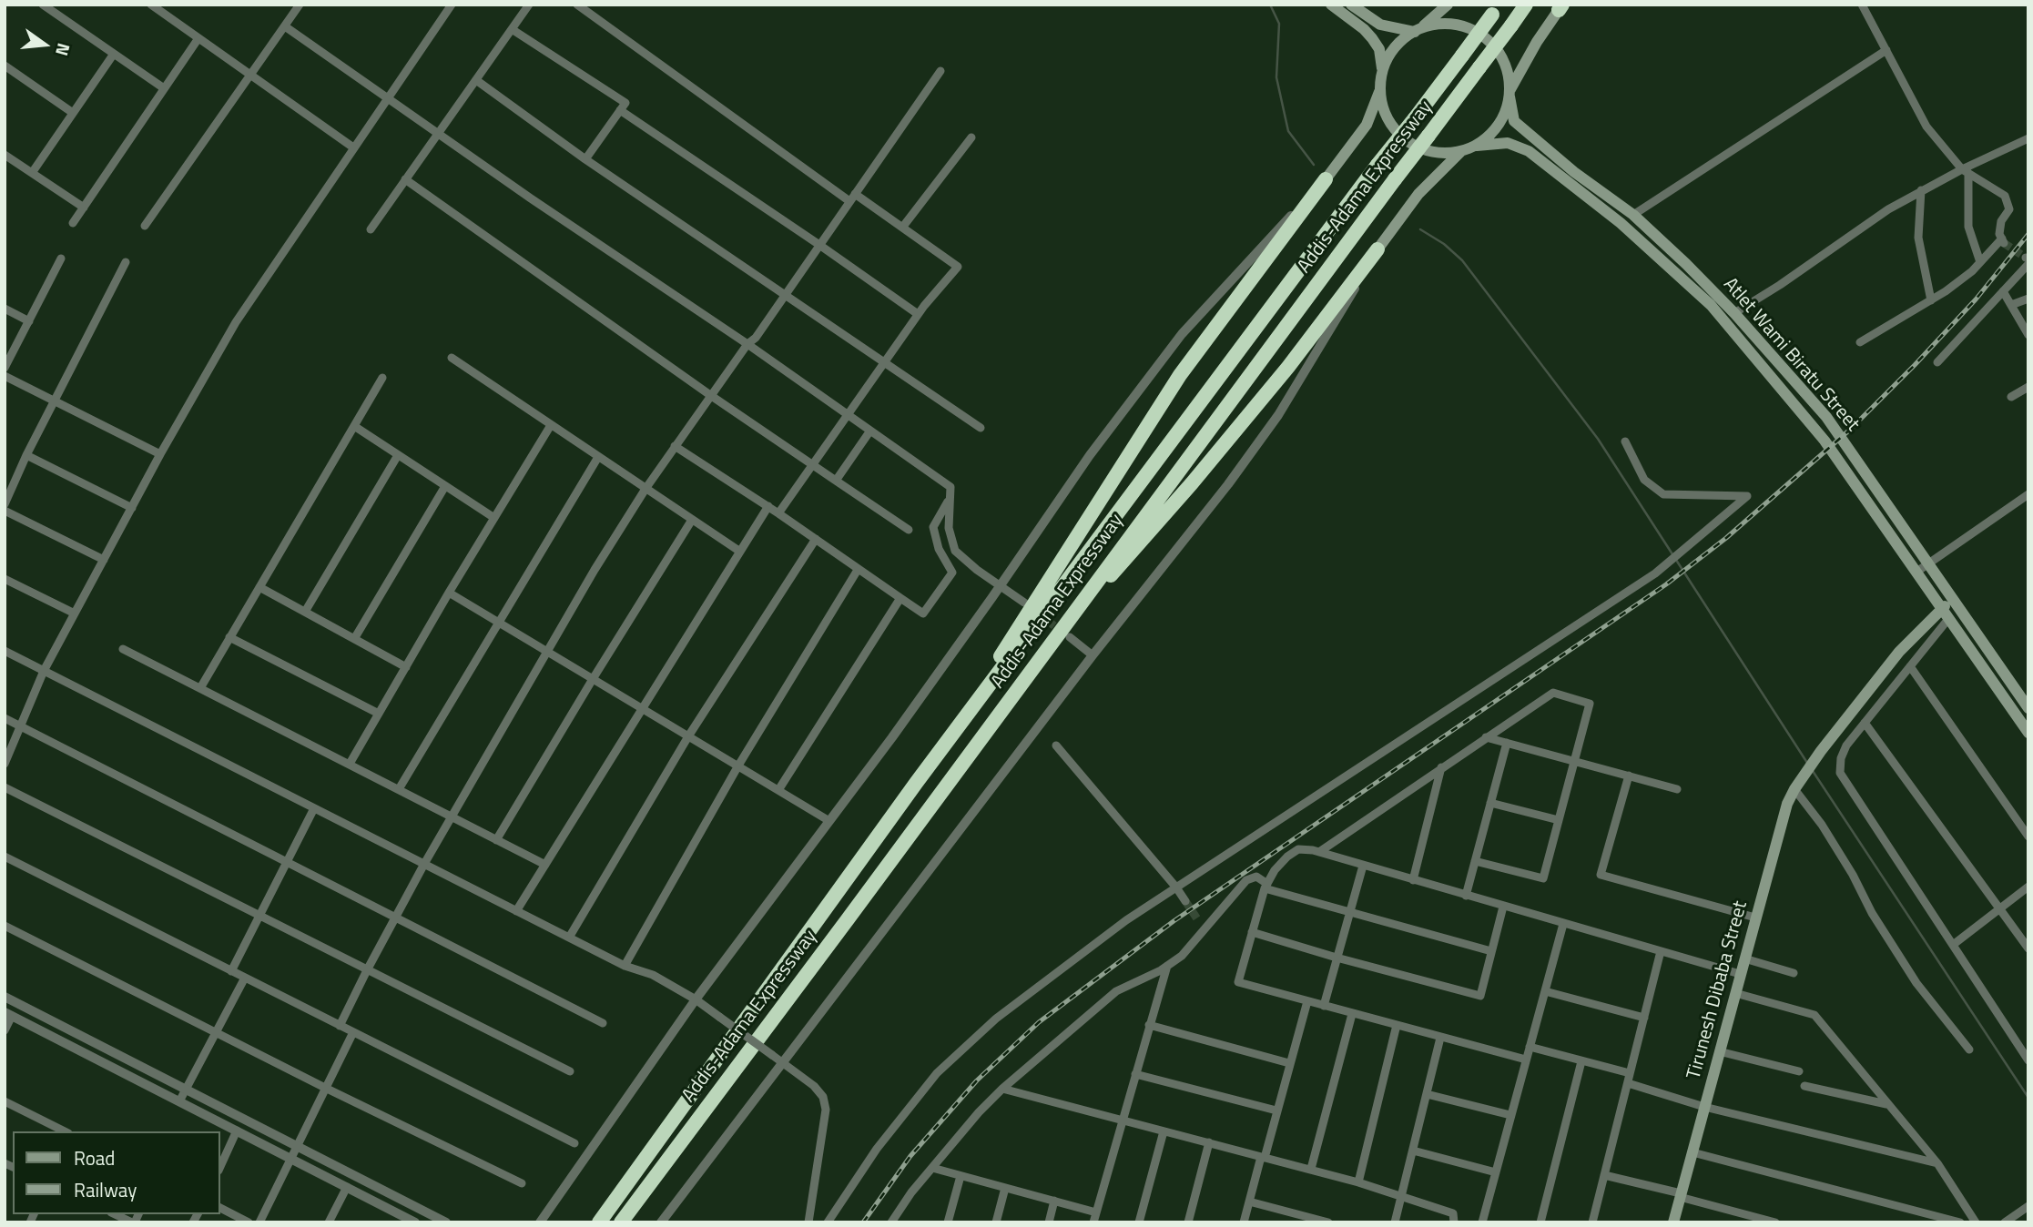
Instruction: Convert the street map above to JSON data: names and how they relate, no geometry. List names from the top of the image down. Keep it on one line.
{"streets":{"highway":["Addis-Adama Expressway"],"main road":["Atlet Wami Biratu Street","Tirunesh Dibaba Street"]},"legend":["Road","Railway"],"north":"right"}
